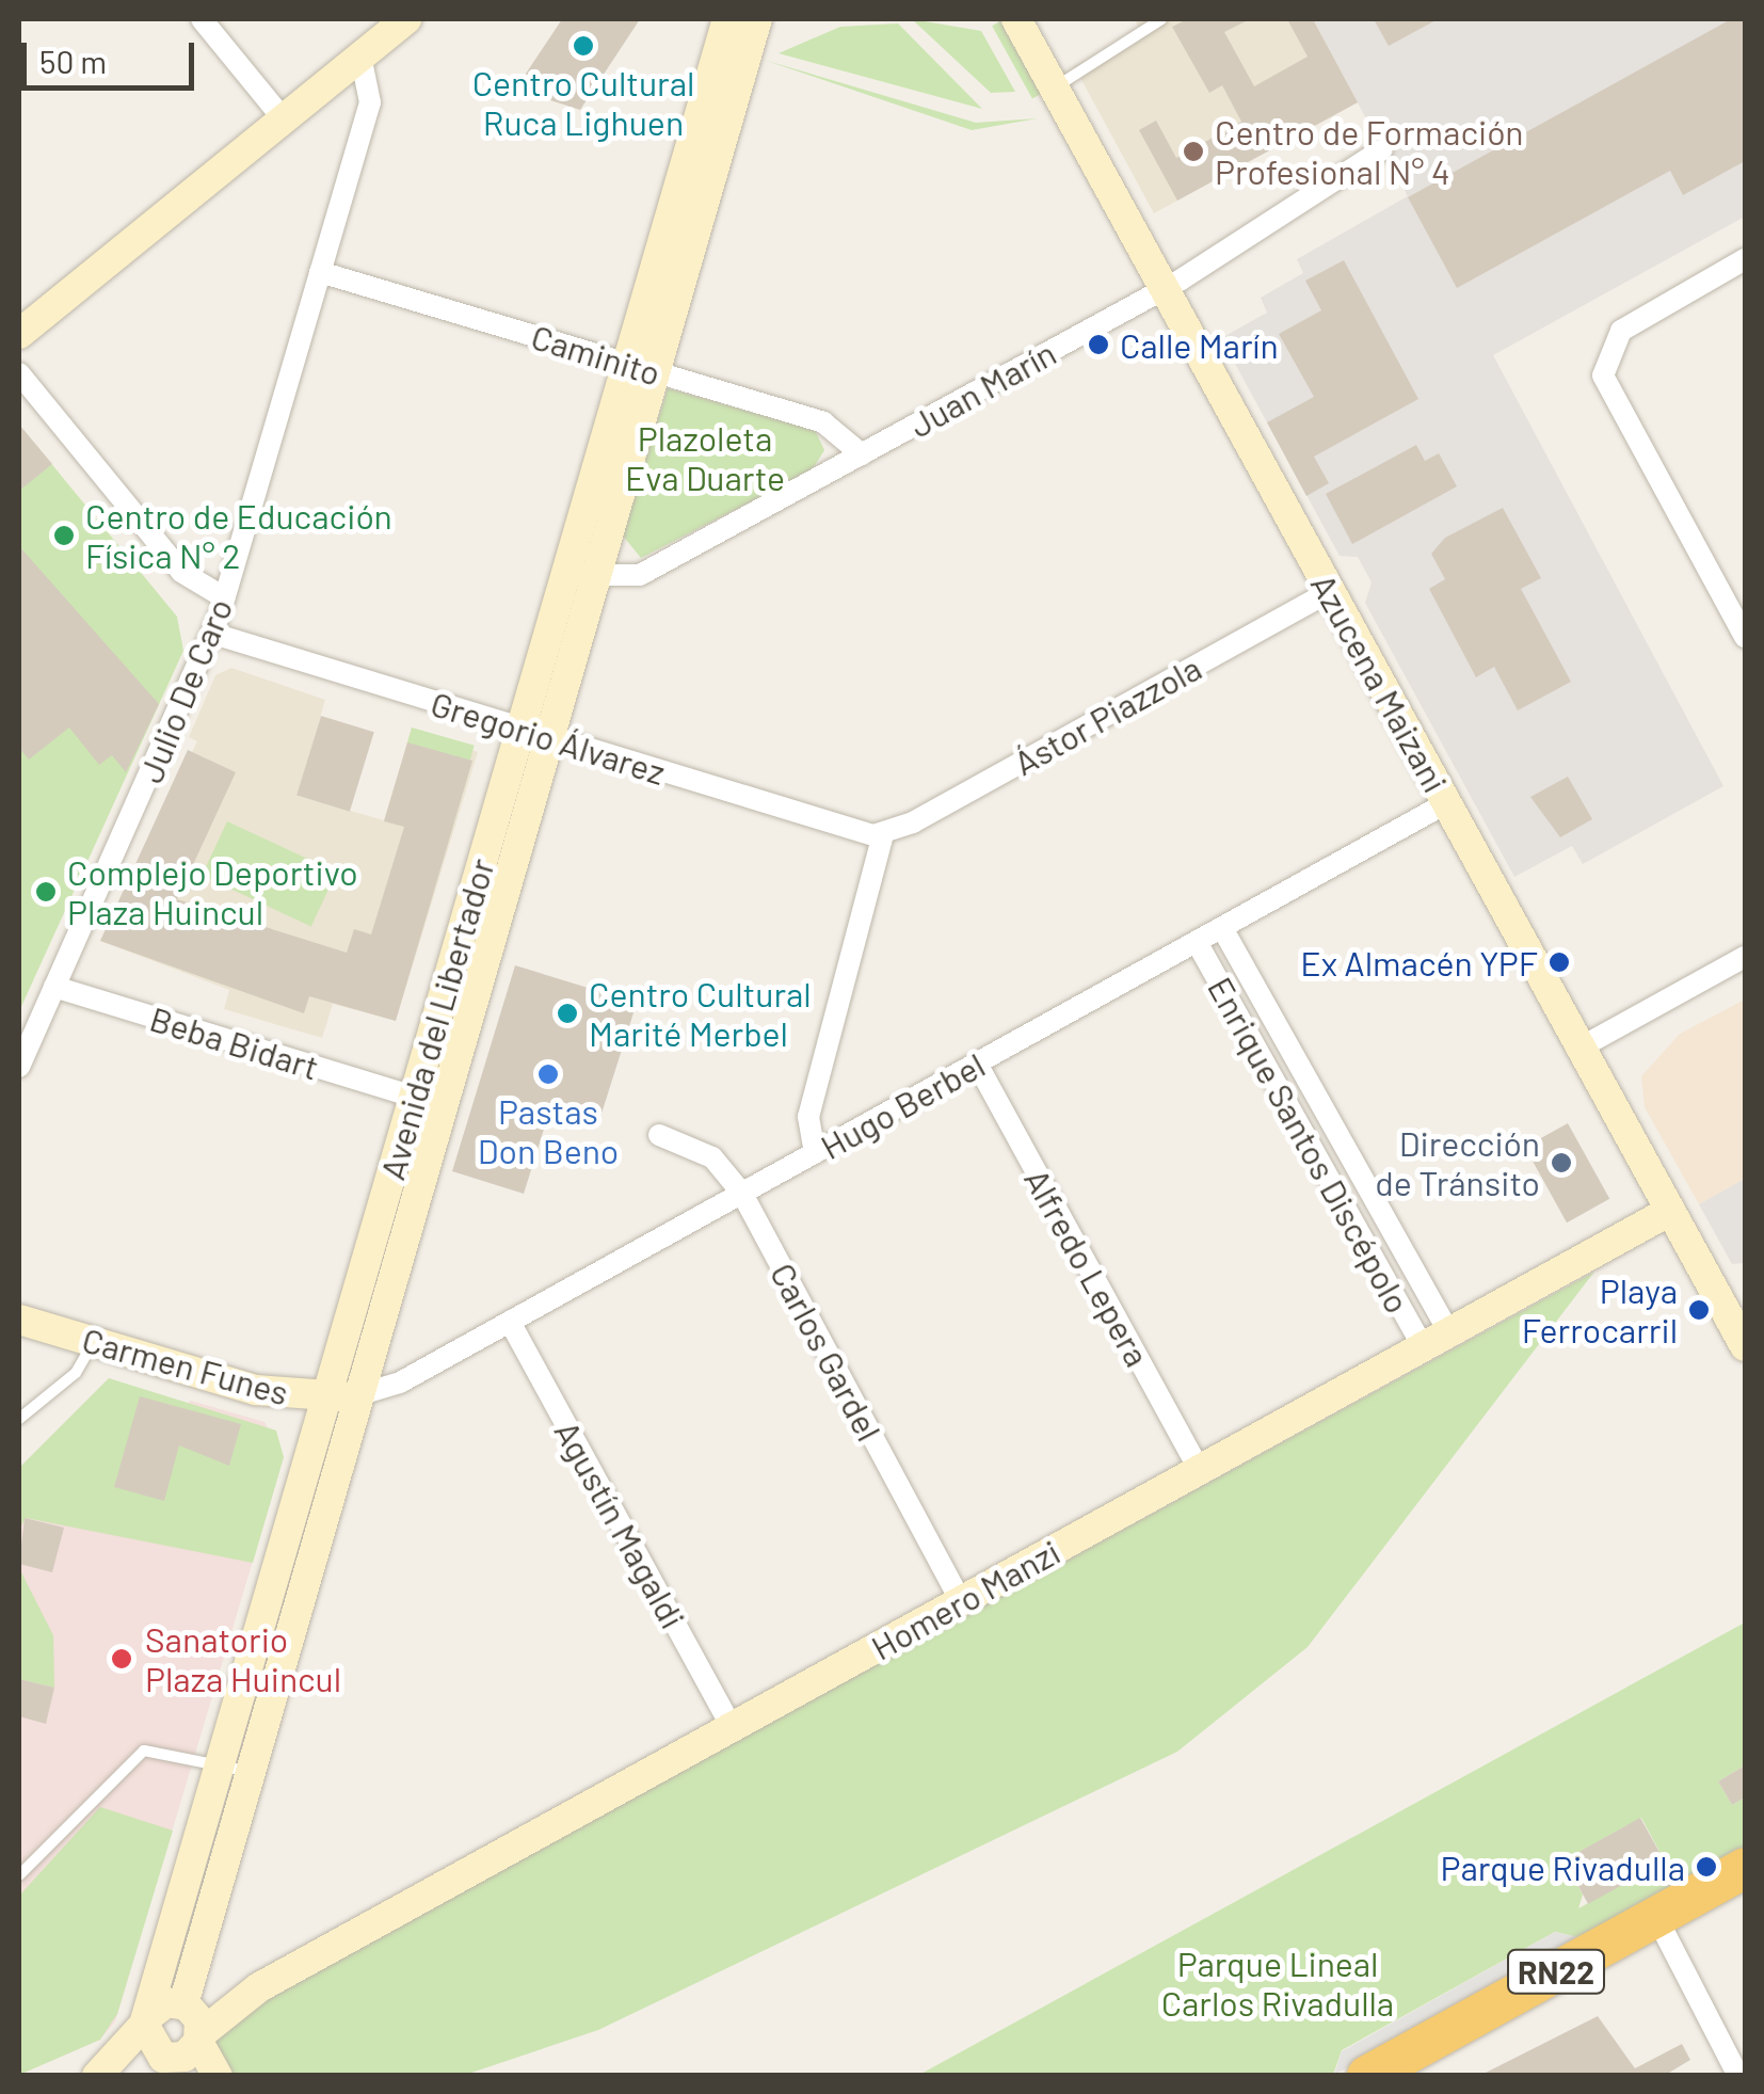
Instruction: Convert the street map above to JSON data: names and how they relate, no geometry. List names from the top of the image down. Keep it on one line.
{"streets":{"highway":["RN22"],"main road":["Azucena Maizani","Avenida del Libertador","Carmen Funes","Homero Manzi"],"street":["Caminito","Juan Marín","Julio De Caro","Ástor Piazzola","Gregorio Álvarez","Beba Bidart","Hugo Berbel","Enrique Santos Discépolo","Alfredo Lepera","Carlos Gardel","Agustín Magaldi"]},"crossings":[["Caminito","Juan Marín"],["Caminito","Julio De Caro"],["Caminito","Avenida del Libertador"],["Juan Marín","Azucena Maizani"],["Juan Marín","Avenida del Libertador"],["Azucena Maizani","Ástor Piazzola"],["Azucena Maizani","Hugo Berbel"],["Azucena Maizani","Homero Manzi"],["Julio De Caro","Gregorio Álvarez"],["Julio De Caro","Beba Bidart"],["Ástor Piazzola","Gregorio Álvarez"],["Gregorio Álvarez","Avenida del Libertador"],["Avenida del Libertador","Beba Bidart"],["Avenida del Libertador","Hugo Berbel"],["Avenida del Libertador","Carmen Funes"],["Avenida del Libertador","Homero Manzi"],["Hugo Berbel","Enrique Santos Discépolo"],["Hugo Berbel","Alfredo Lepera"],["Hugo Berbel","Carlos Gardel"],["Hugo Berbel","Carmen Funes"],["Hugo Berbel","Agustín Magaldi"],["Enrique Santos Discépolo","Homero Manzi"],["Alfredo Lepera","Homero Manzi"],["Carlos Gardel","Homero Manzi"],["Agustín Magaldi","Homero Manzi"]],"parks":["Plazoleta Eva Duarte","Parque Lineal Carlos Rivadulla"],"places":["Centro Cultural Ruca Lighuen","Centro de Formación Profesional N° 4","Calle Marín","Centro de Educación Física N° 2","Complejo Deportivo Plaza Huincul","Ex Almacén YPF","Centro Cultural Marité Merbel","Pastas Don Beno","Dirección de Tránsito","Playa Ferrocarril","Sanatorio Plaza Huincul","Parque Rivadulla"],"scale_bar":"50 m"}
